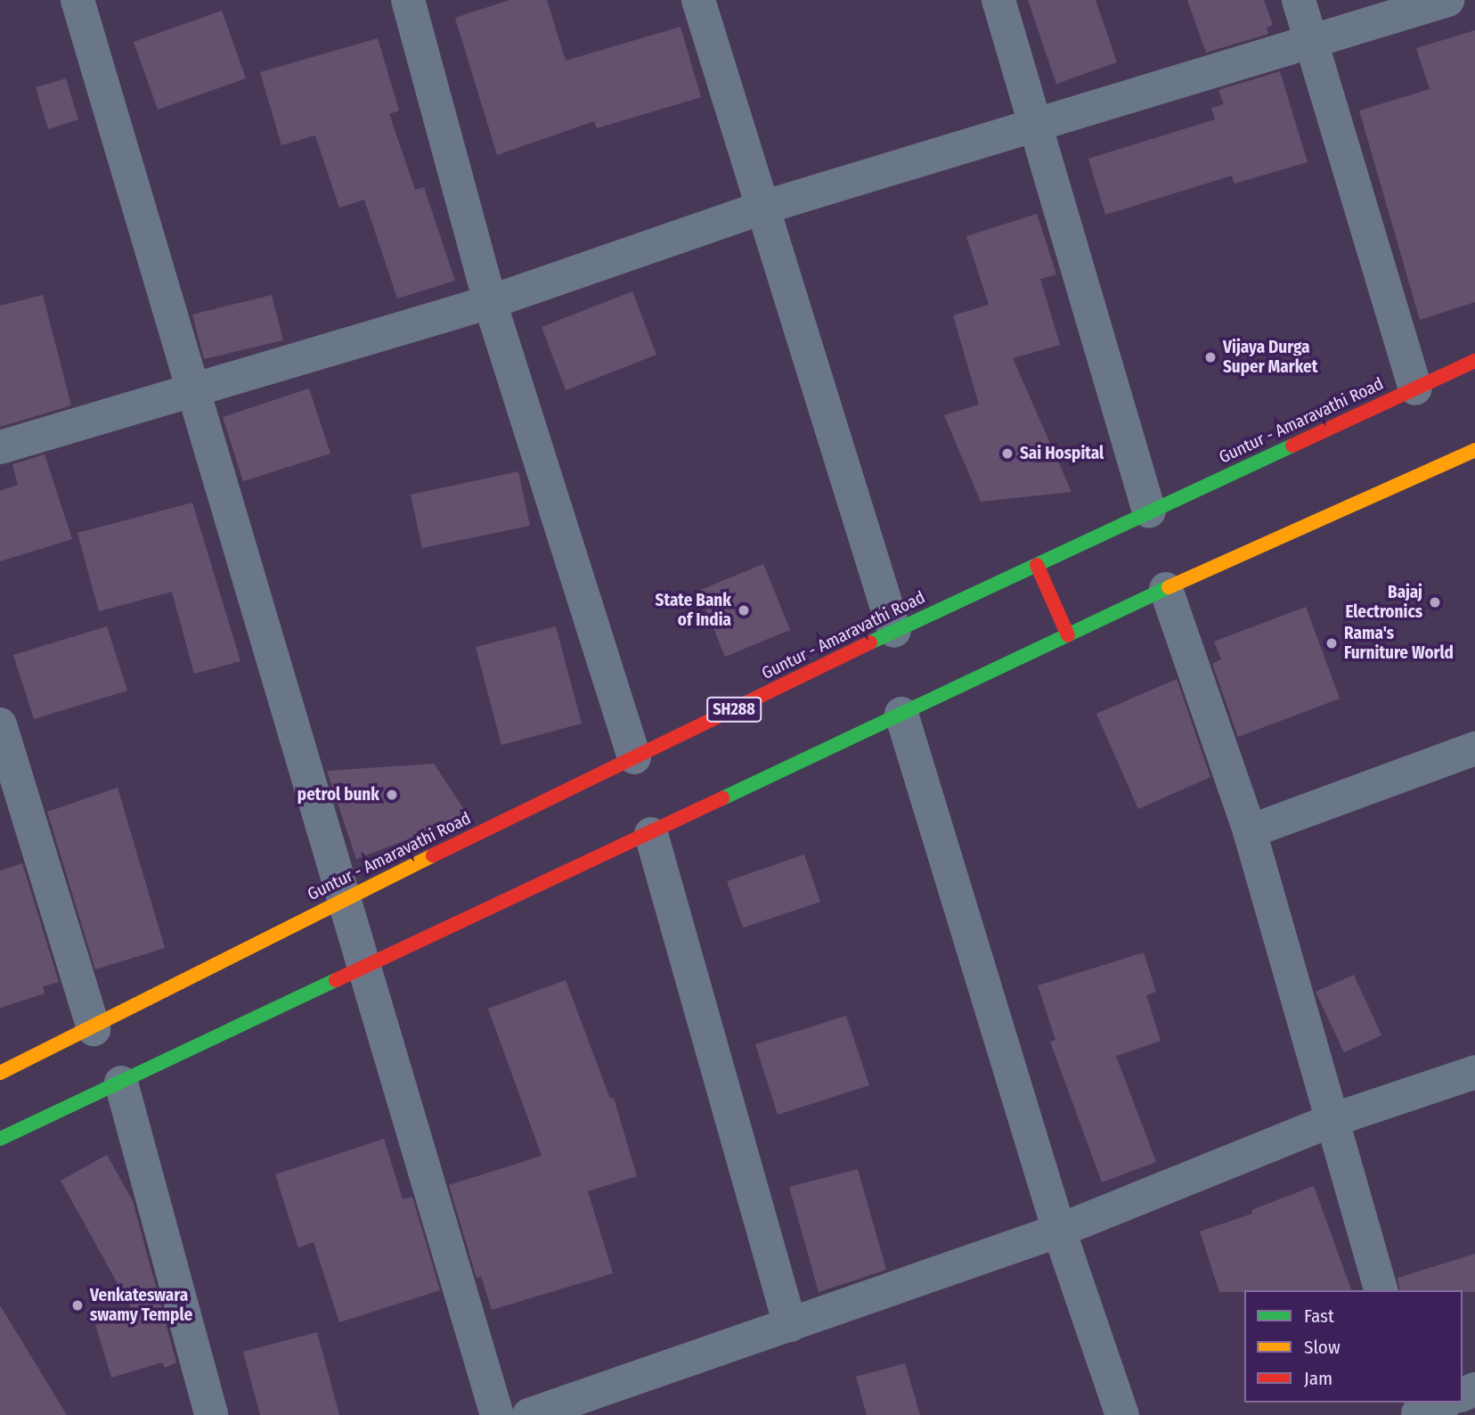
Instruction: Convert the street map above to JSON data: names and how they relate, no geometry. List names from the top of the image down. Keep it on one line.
{"streets":{"main road":["Guntur - Amaravathi Road","SH288"]},"places":["Vijaya Durga Super Market","Sai Hospital","Bajaj Electronics","State Bank of India","Rama's Furniture World","petrol bunk","Venkateswara swamy Temple"],"legend":["Fast","Slow","Jam"]}
